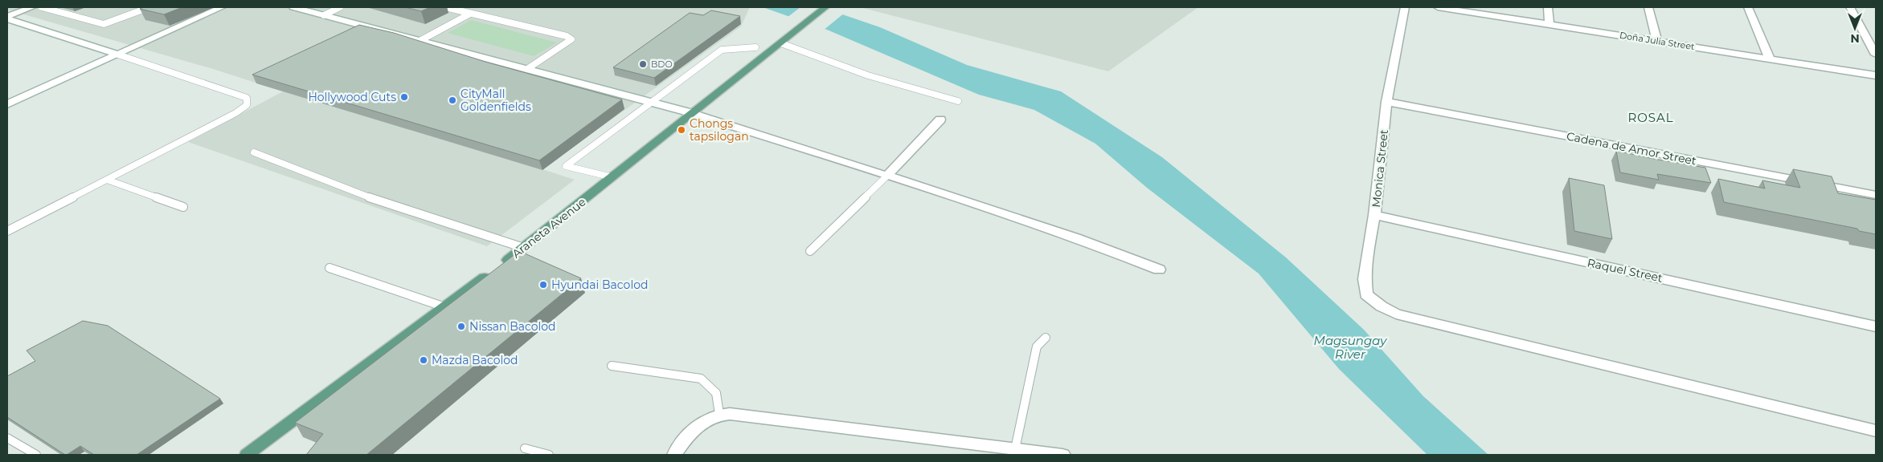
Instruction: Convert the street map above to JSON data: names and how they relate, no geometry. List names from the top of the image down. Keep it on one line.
{"streets":{"main road":["Araneta Avenue"],"street":["Doña Julia Street","Cadena de Amor Street","Monica Street","Raquel Street"]},"crossings":[["Cadena de Amor Street","Monica Street"],["Monica Street","Raquel Street"]],"districts":["ROSAL"],"water":["Magsungay River"],"places":["BDO","Hollywood Cuts","CityMall Goldenfields","Chongs tapsilogan","Hyundai Bacolod","Nissan Bacolod","Mazda Bacolod"],"north":"bottom"}
